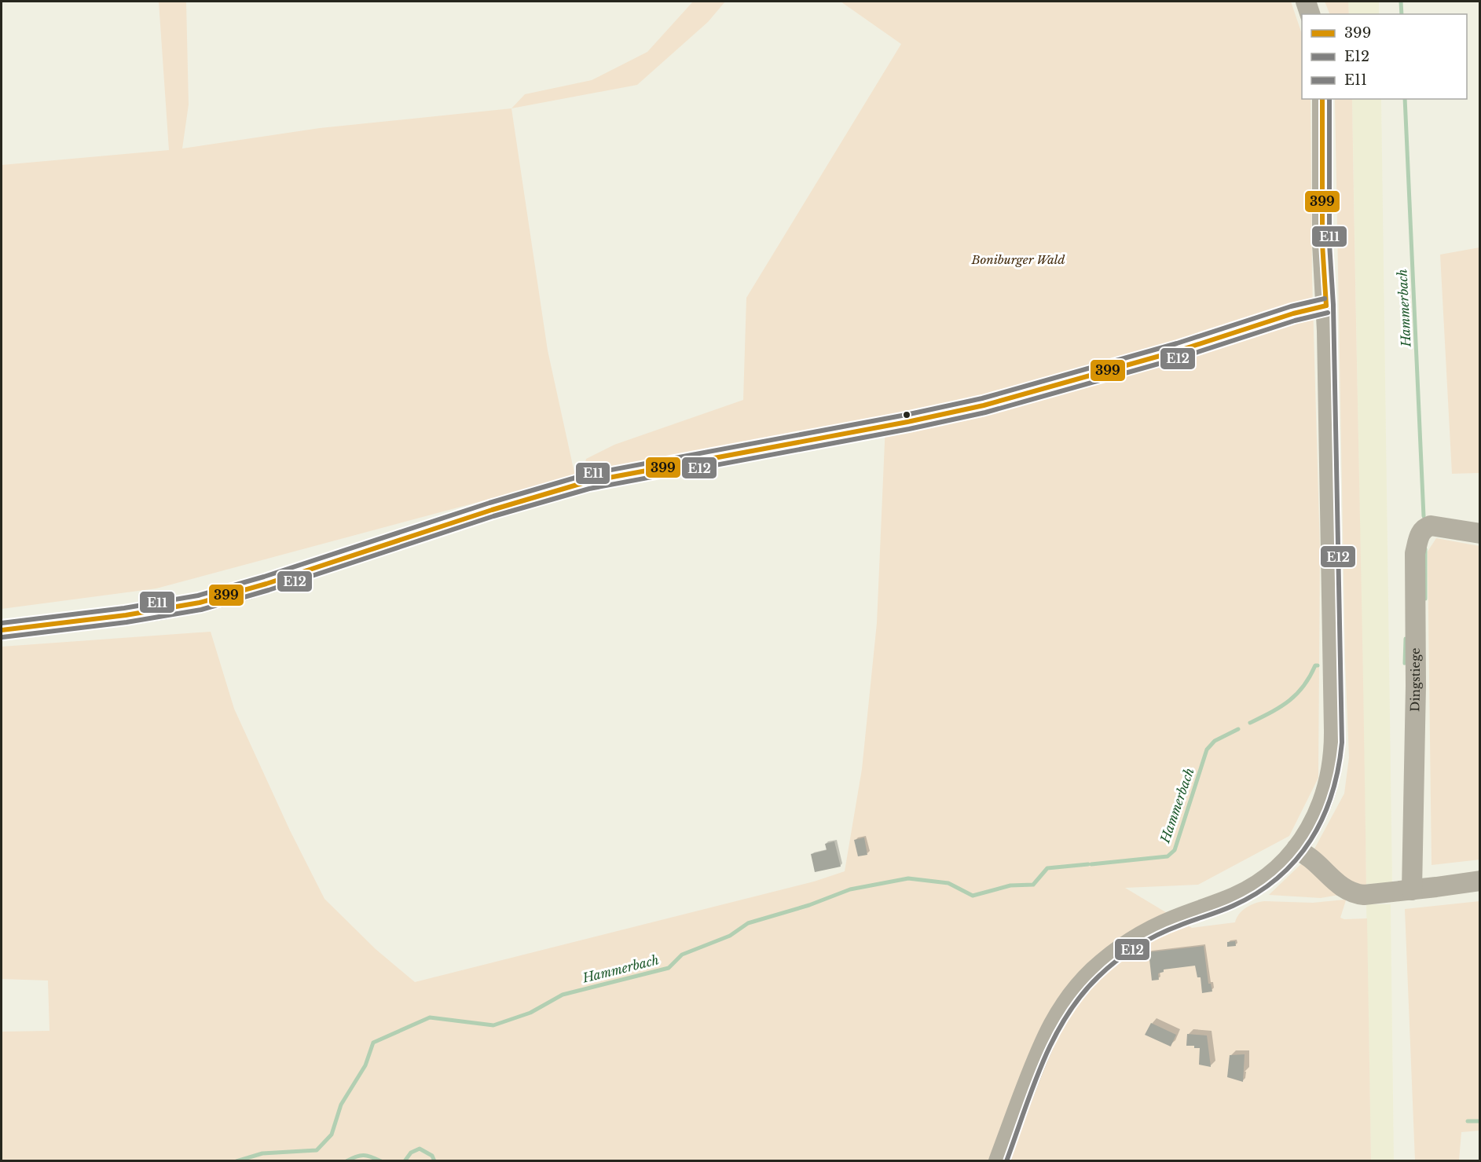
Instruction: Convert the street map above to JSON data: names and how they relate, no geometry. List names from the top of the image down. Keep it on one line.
{"streets":{"street":["Dingstiege"]},"water":["Hammerbach"],"parks":["Boniburger Wald"],"lines":["transit line 399","transit line E11","transit line E12"],"legend":["399","E12","E11"]}
